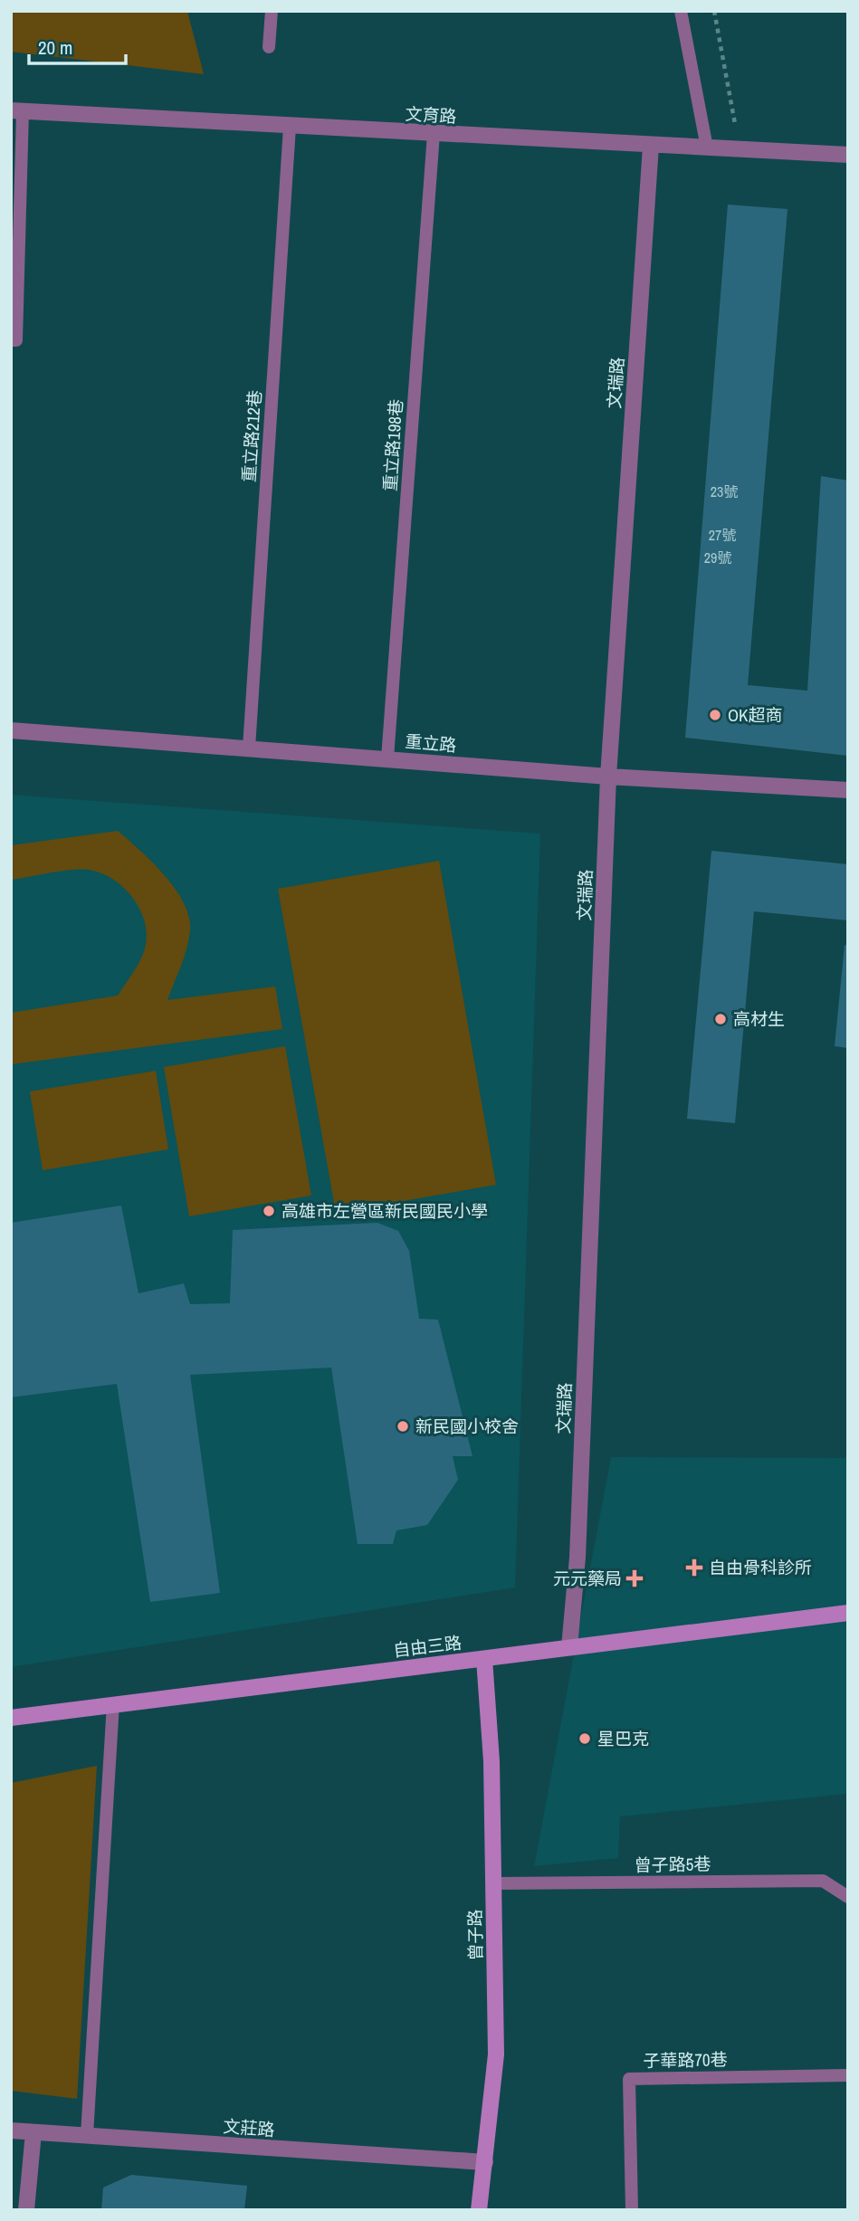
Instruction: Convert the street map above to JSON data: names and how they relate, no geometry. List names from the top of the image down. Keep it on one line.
{"streets":{"street":["文育路","文瑞路","重立路","自由三路","曾子路","文莊路"],"lane":["重立路212巷","重立路198巷","曾子路5巷","子華路70巷"]},"crossings":[["文育路","文瑞路"],["文育路","重立路212巷"],["文育路","重立路198巷"],["文瑞路","重立路"],["文瑞路","自由三路"],["重立路212巷","重立路"],["重立路198巷","重立路"],["自由三路","曾子路"],["曾子路5巷","曾子路"],["曾子路","文莊路"]],"places":{"other":["OK超商","高材生","高雄市左營區新民國民小學","新民國小校舍","星巴克"],"health":["自由骨科診所","元元藥局"]},"house_numbers":["23號","27號","29號"],"scale_bar":"20 m"}
